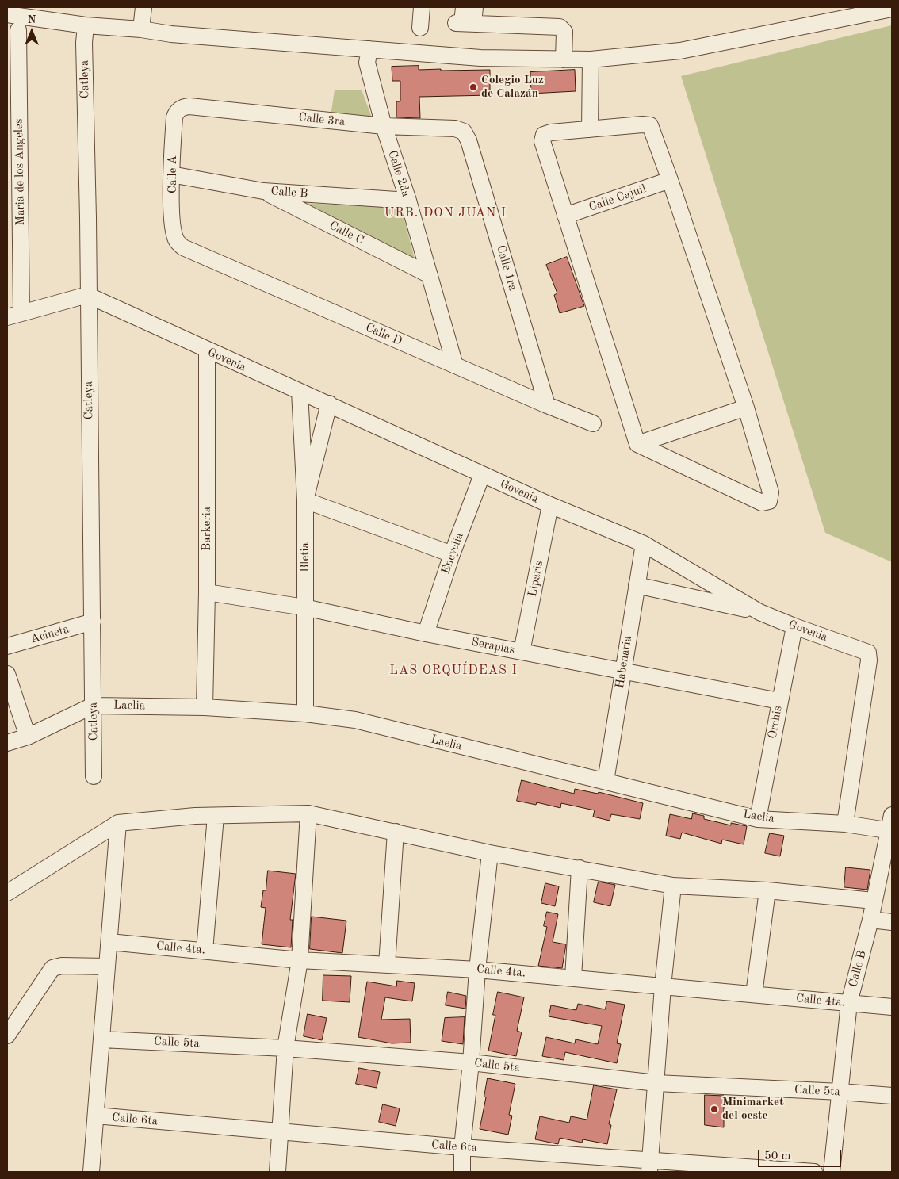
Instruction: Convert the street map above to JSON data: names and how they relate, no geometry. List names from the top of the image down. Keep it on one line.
{"streets":{"street":["Catleya","Calle 3ra","Maria de los Angeles","Calle 2da","Calle A","Calle B","Calle Cajuil","Calle C","Calle 1ra","Calle D","Govenia","Barkeria","Encyclia","Bletia","Liparis","Acineta","Serapias","Habenaria","Laelia","Orchis","Calle 4ta.","Calle 5ta","Calle 6ta"]},"crossings":[["Catleya","Govenia"],["Catleya","Acineta"],["Catleya","Laelia"],["Calle 3ra","Calle 2da"],["Calle 3ra","Calle A"],["Calle 3ra","Calle 1ra"],["Calle 2da","Calle B"],["Calle 2da","Calle C"],["Calle 2da","Calle D"],["Calle A","Calle B"],["Calle A","Calle D"],["Calle B","Calle C"],["Calle B","Laelia"],["Calle B","Calle 4ta."],["Calle B","Calle 5ta"],["Calle 1ra","Calle D"],["Govenia","Barkeria"],["Govenia","Encyclia"],["Govenia","Bletia"],["Govenia","Liparis"],["Govenia","Habenaria"],["Govenia","Laelia"],["Govenia","Orchis"],["Barkeria","Serapias"],["Barkeria","Laelia"],["Encyclia","Serapias"],["Bletia","Serapias"],["Bletia","Laelia"],["Liparis","Serapias"],["Serapias","Habenaria"],["Serapias","Orchis"],["Habenaria","Laelia"],["Laelia","Orchis"]],"districts":["URB. DON JUAN I","LAS ORQUÍDEAS I"],"places":["Colegio Luz de Calazán","Minimarket del oeste"],"scale_bar":"50 m","north":"top"}
